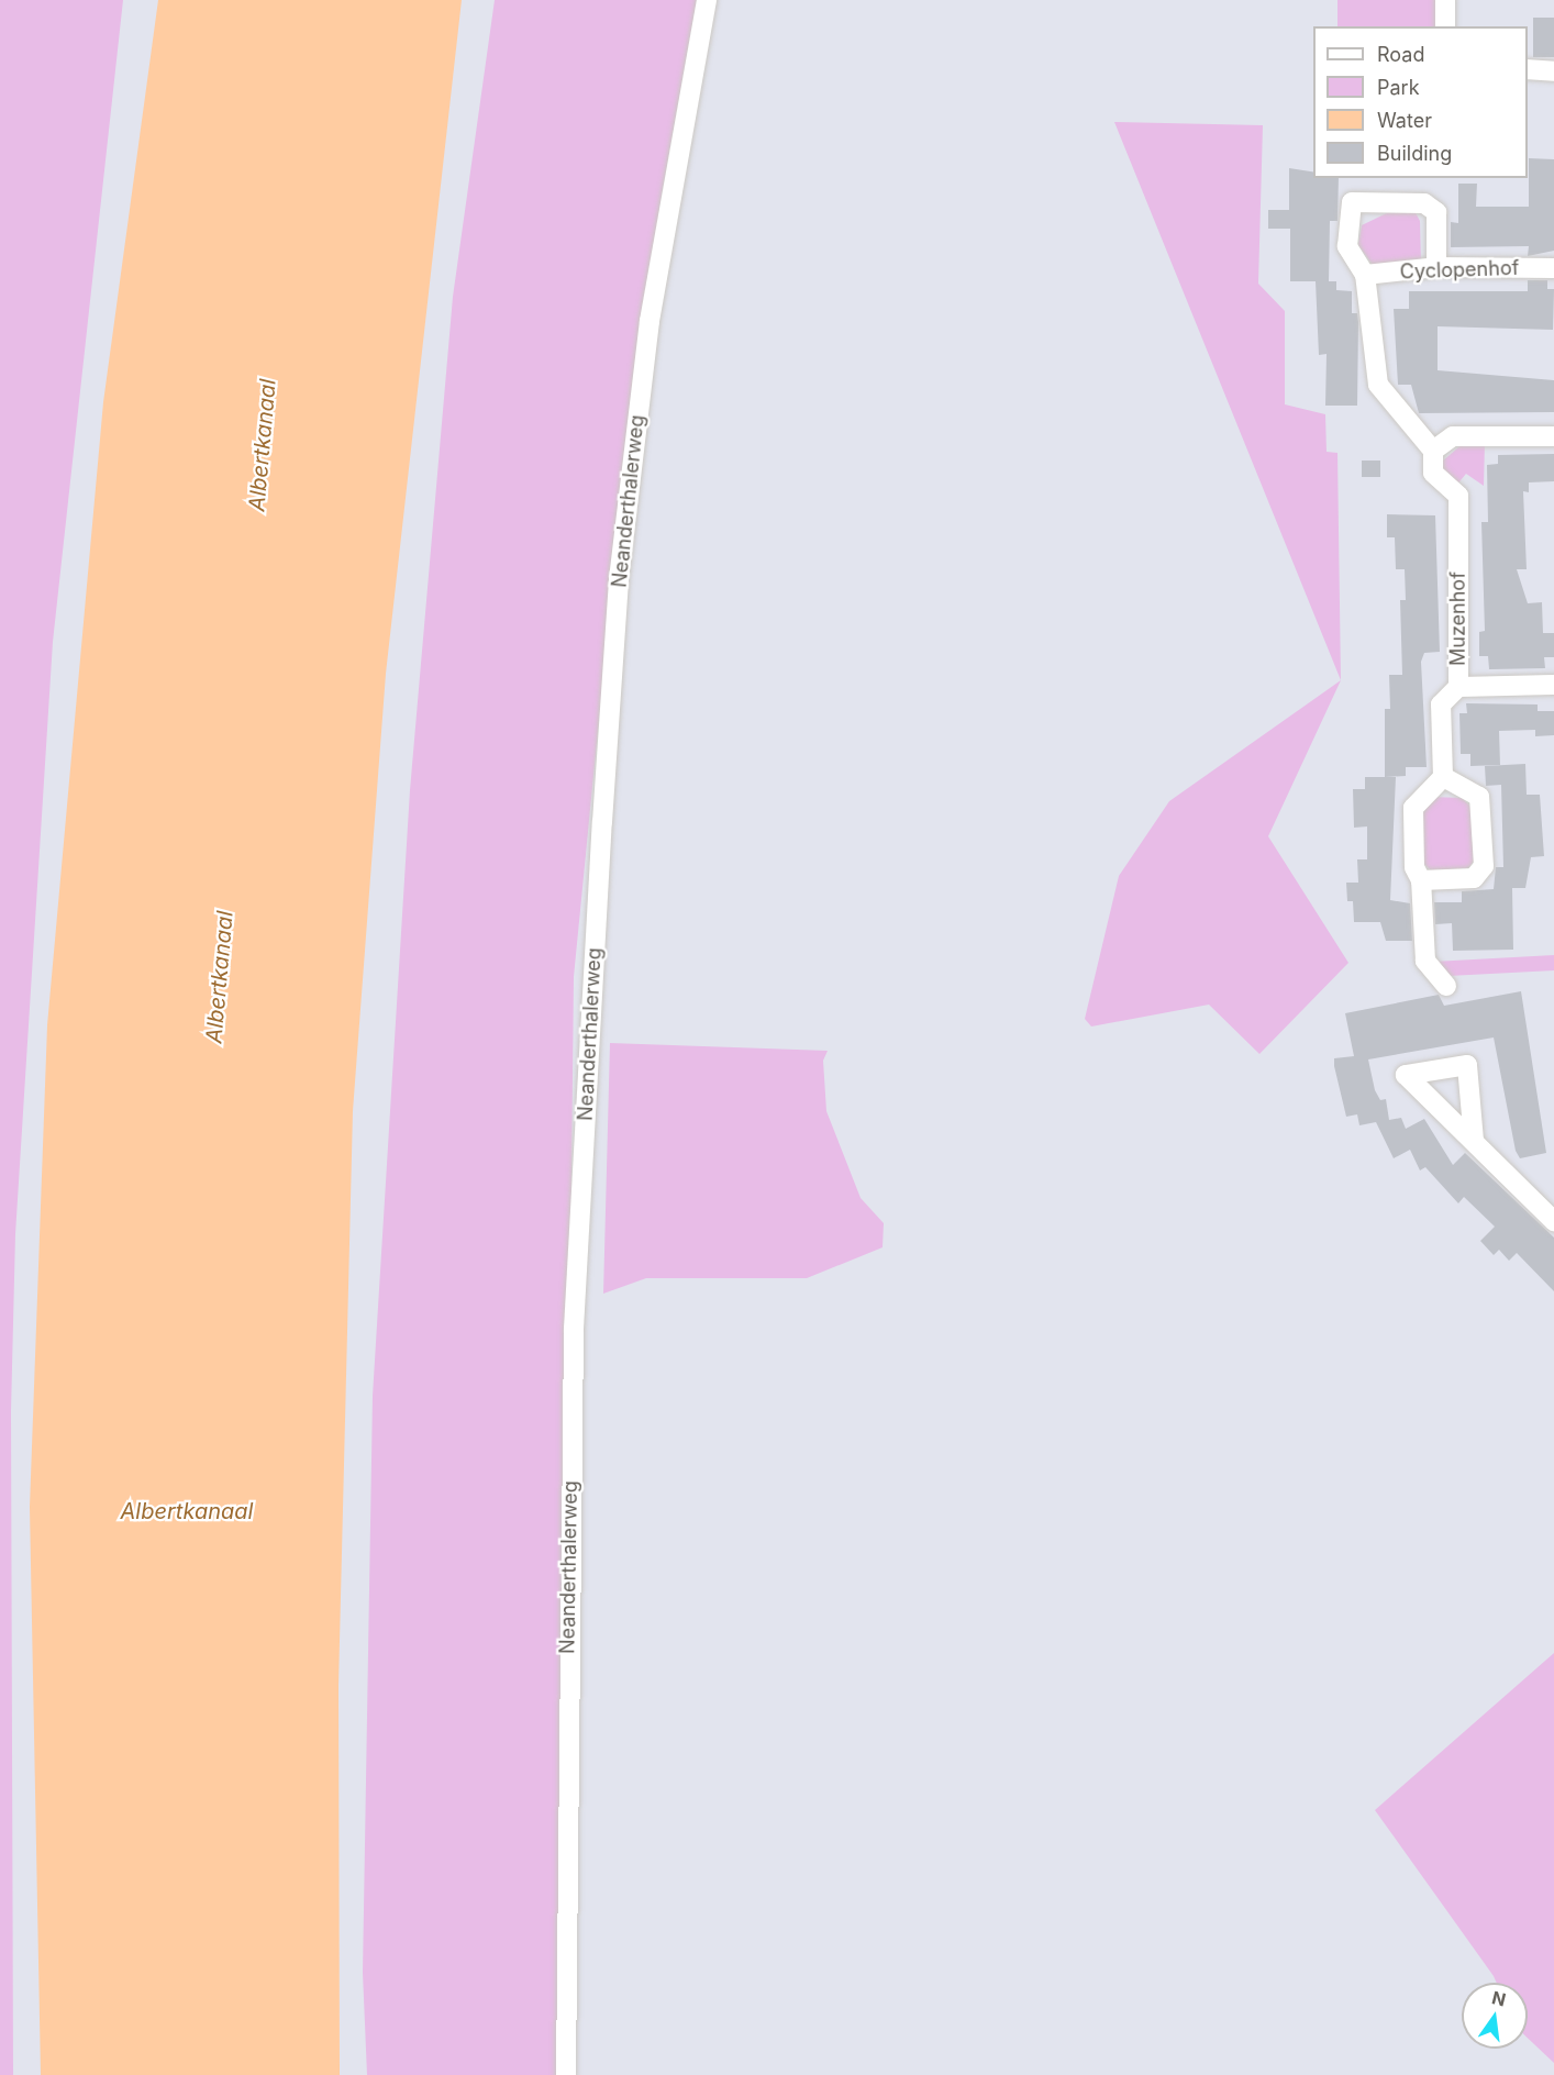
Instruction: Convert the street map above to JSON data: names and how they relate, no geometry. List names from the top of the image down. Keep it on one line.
{"streets":{"street":["Cyclopenhof","Neanderthalerweg","Muzenhof"]},"water":["Albertkanaal"],"legend":["Road","Park","Water","Building"],"north":"top"}
